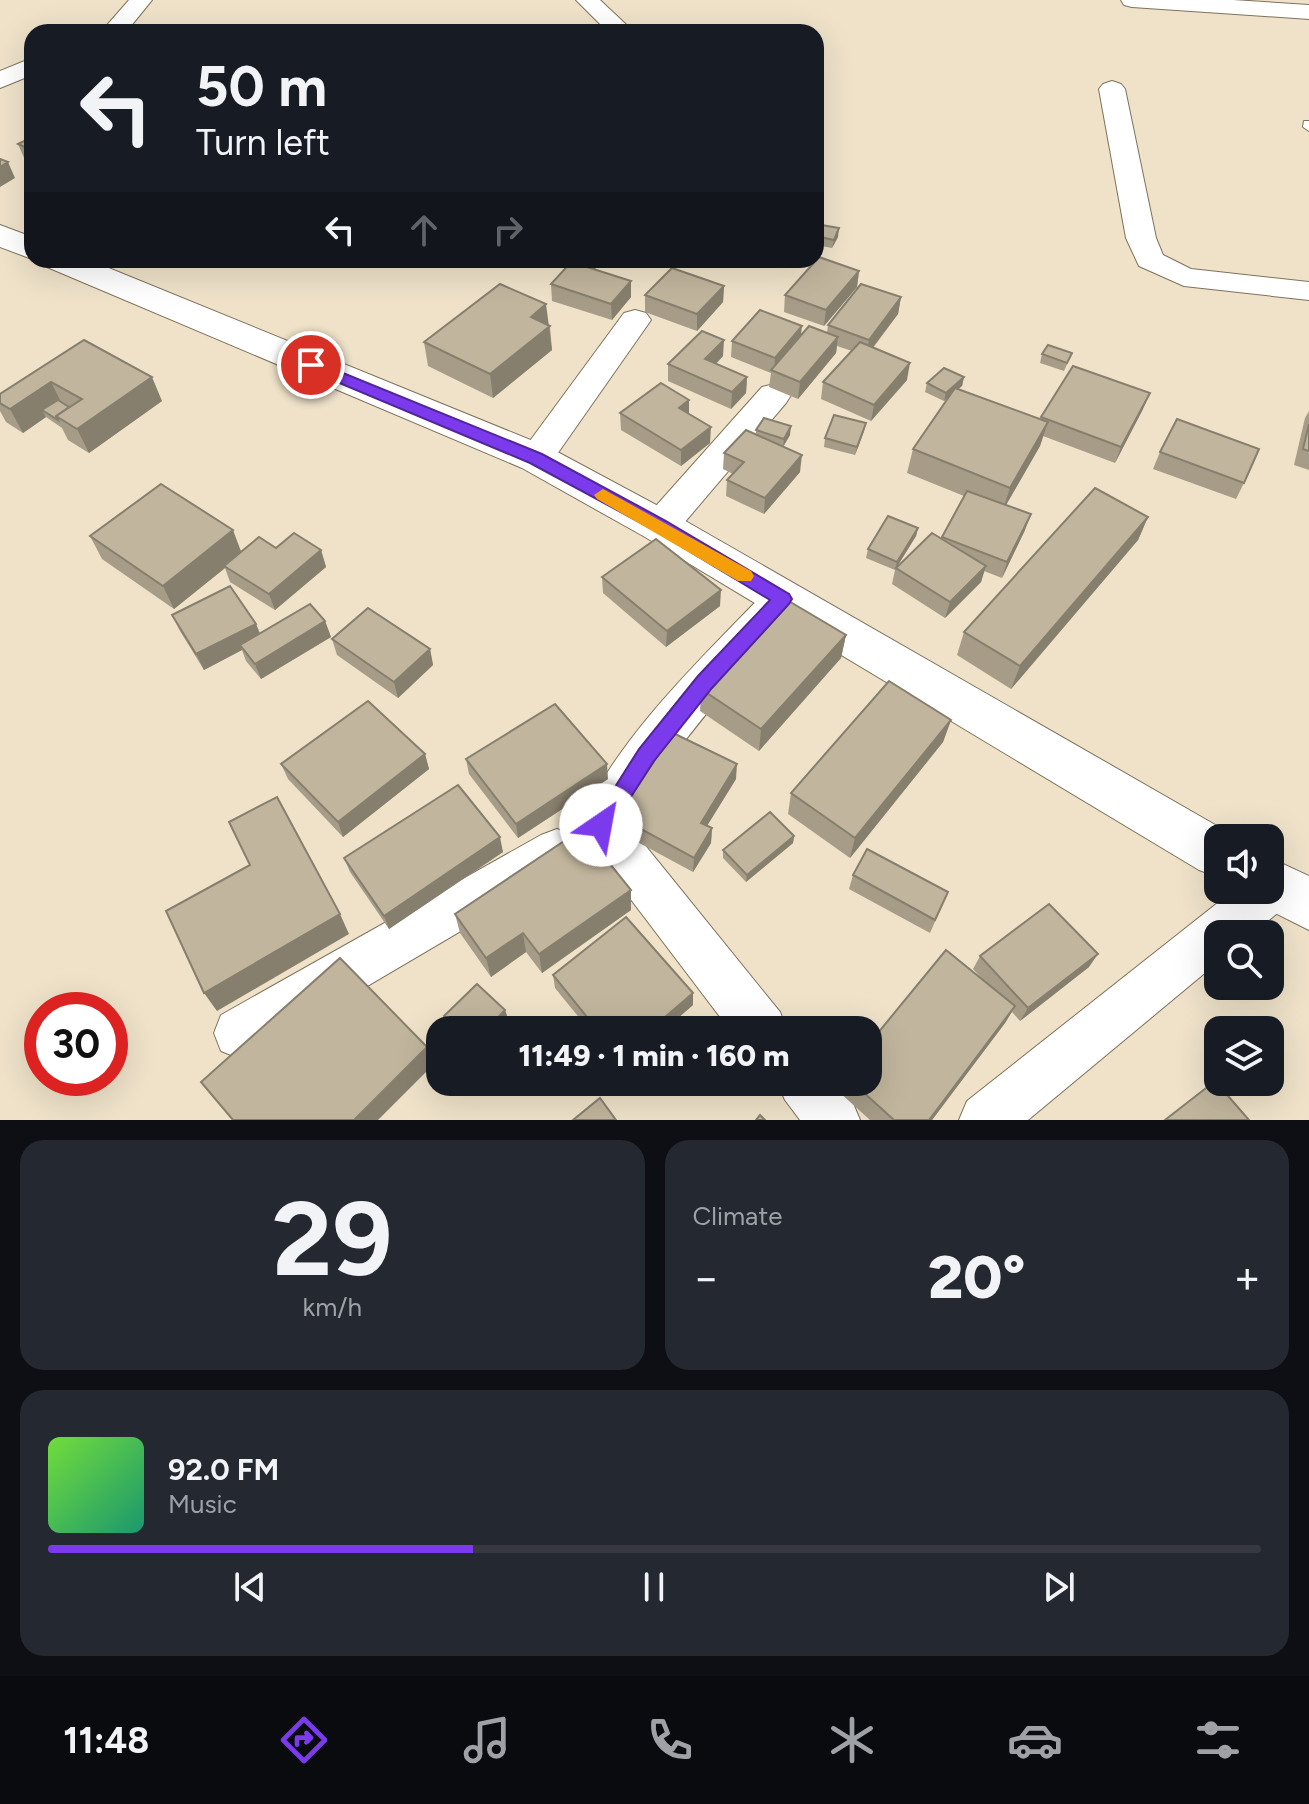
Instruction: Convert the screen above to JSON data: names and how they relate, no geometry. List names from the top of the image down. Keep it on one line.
{"page":{"turn":["50 m","Turn left"],"limit":"30","trip":"11:49 · 1 min · 160 m","tile":[["29","km/h"],"Climate"],"heat":["−","20°","+"],"song":["92.0 FM","Music"],"tabs":"11:48"}}
